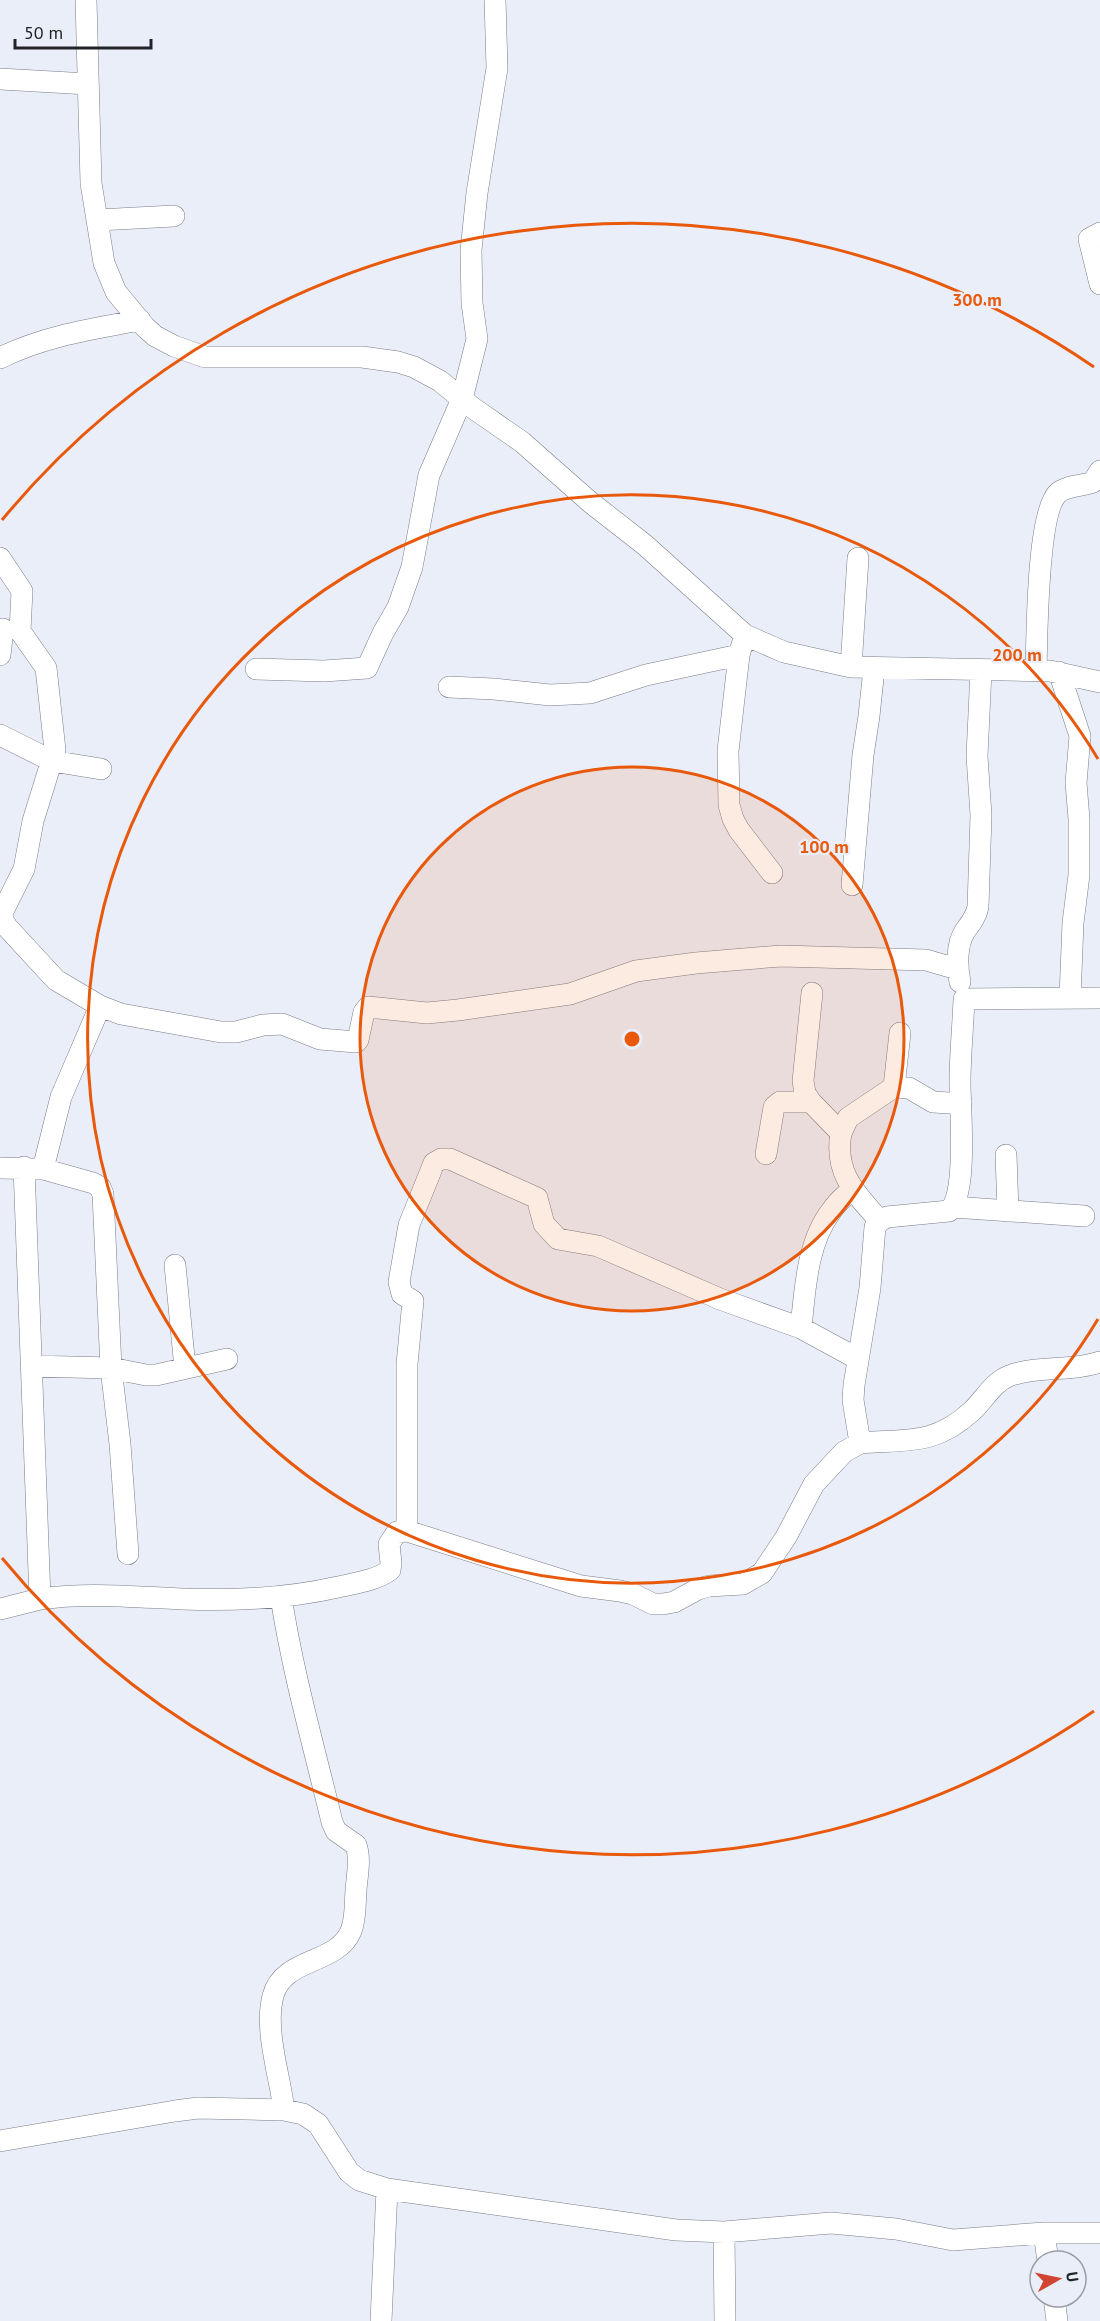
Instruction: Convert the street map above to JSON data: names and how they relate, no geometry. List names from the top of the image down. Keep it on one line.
{"scale_bar":"50 m","north":"right","rings":["300 m","200 m","100 m"]}
